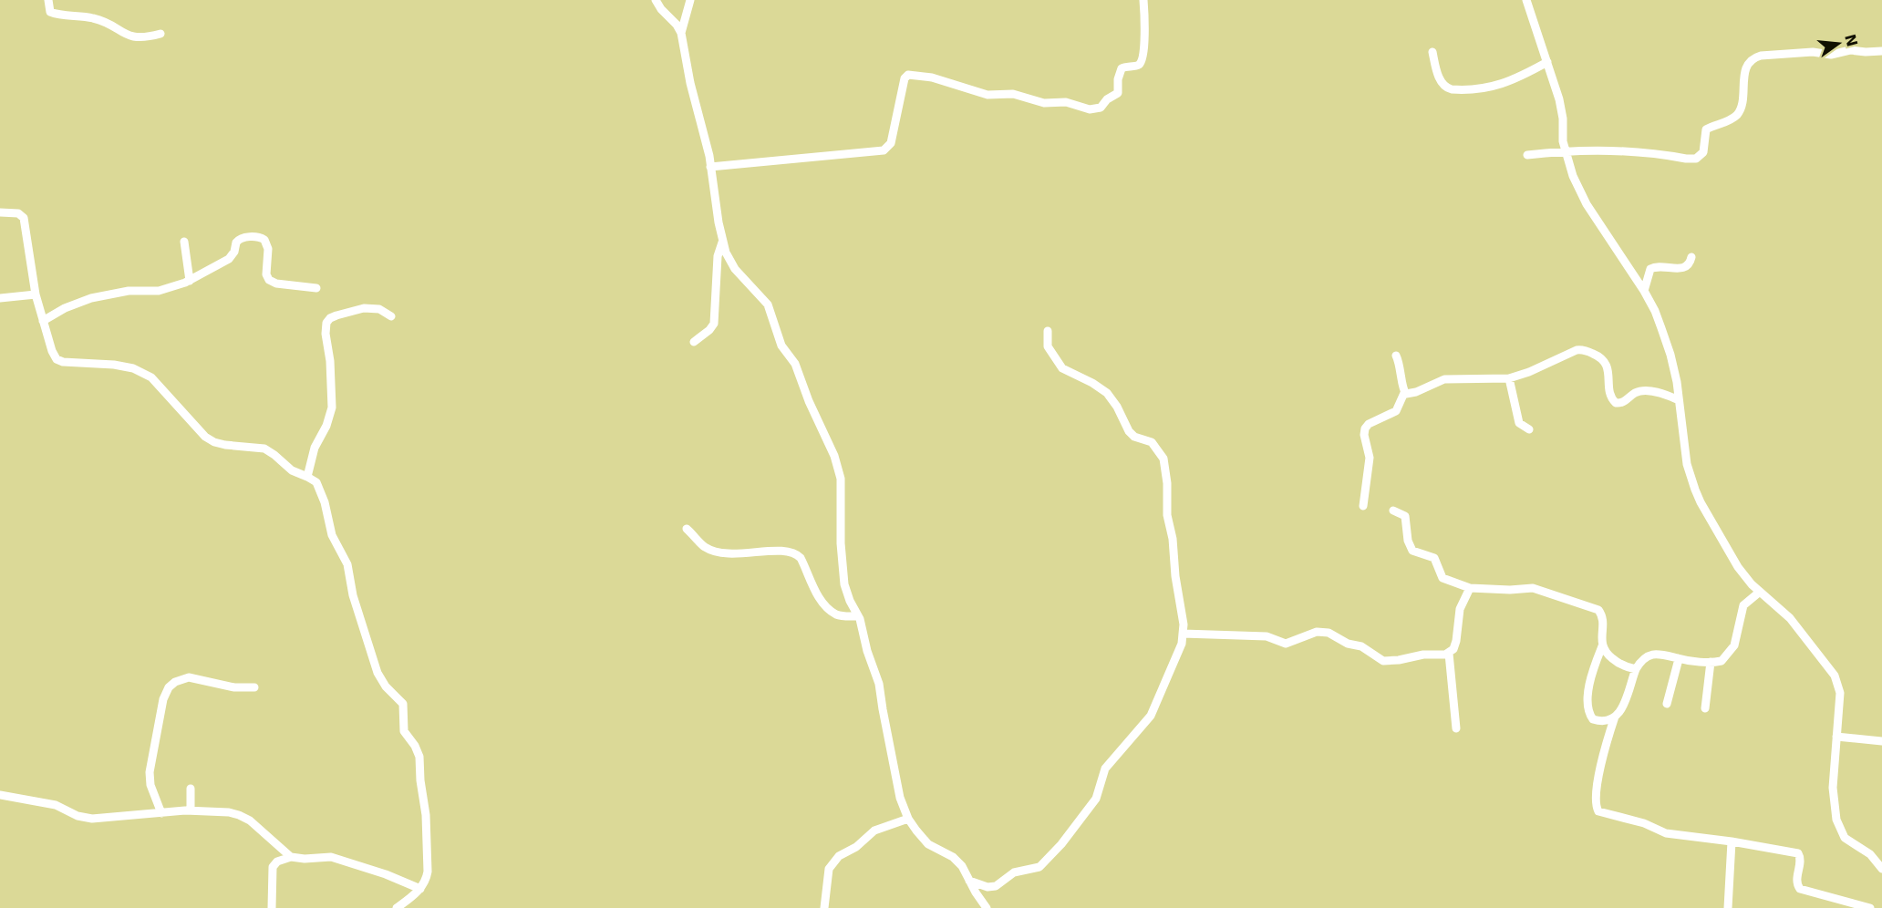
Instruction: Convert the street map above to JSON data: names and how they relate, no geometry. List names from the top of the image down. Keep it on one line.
{"north":"right"}
